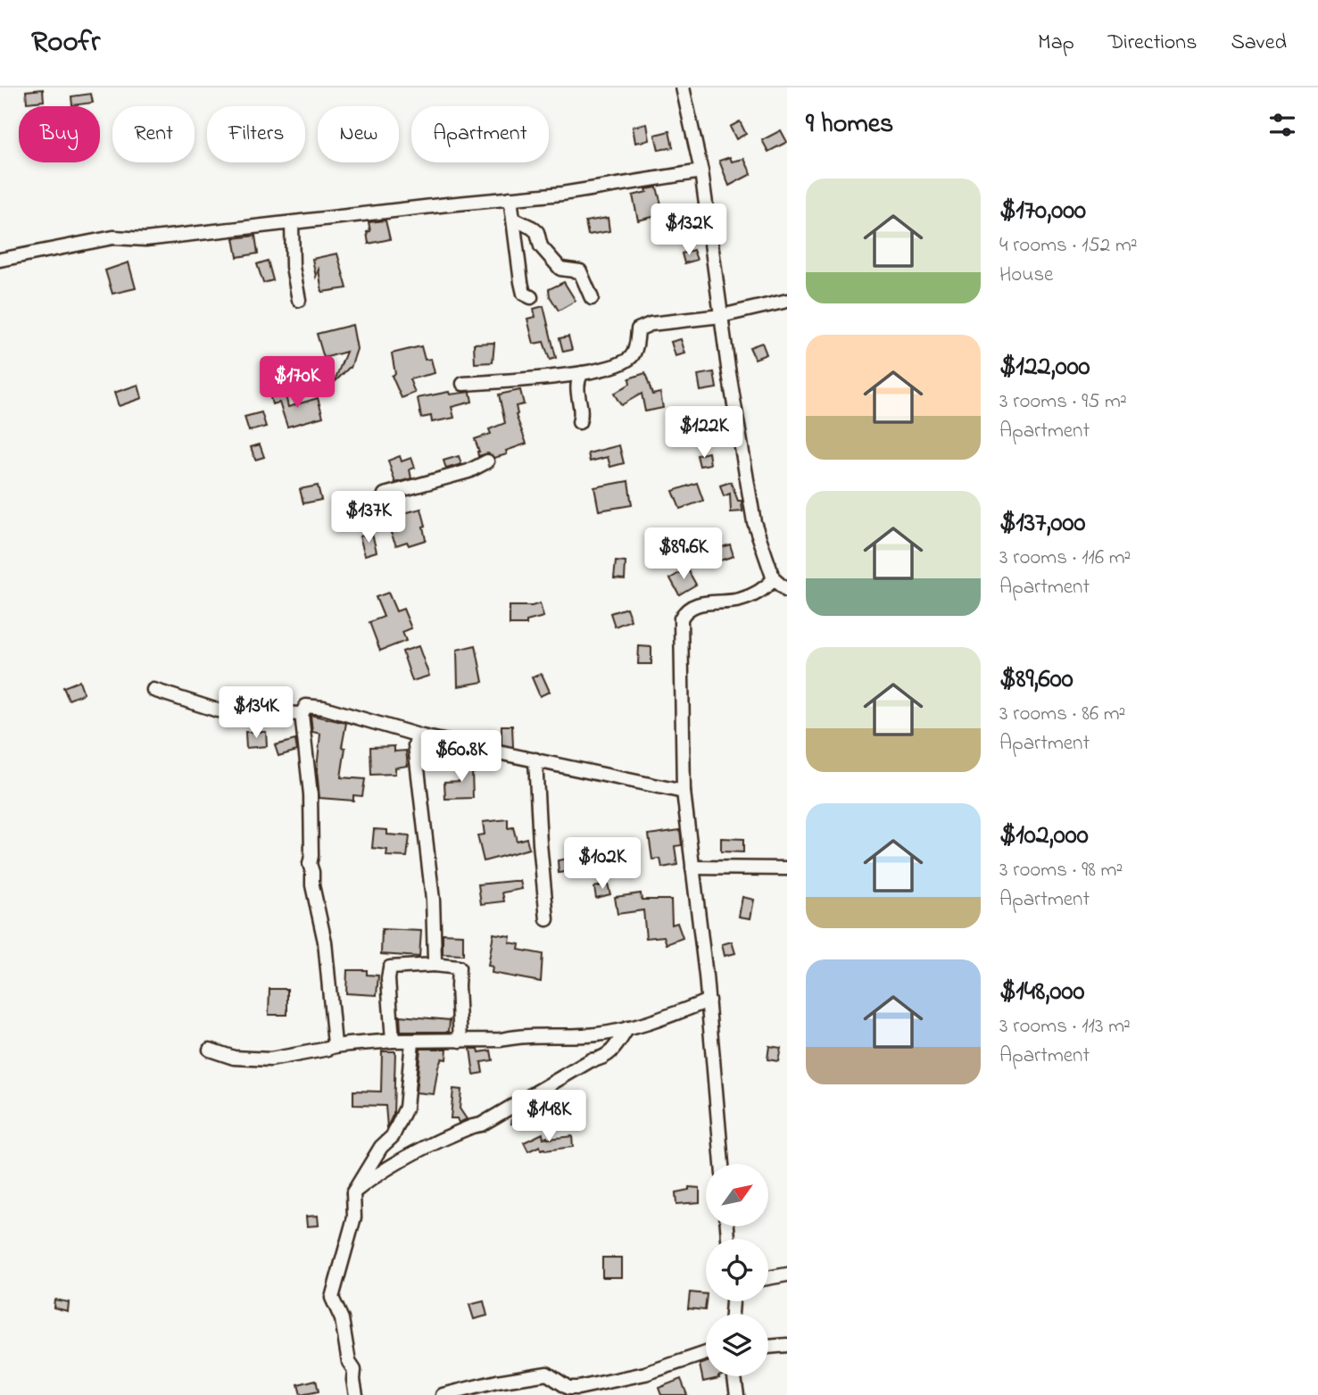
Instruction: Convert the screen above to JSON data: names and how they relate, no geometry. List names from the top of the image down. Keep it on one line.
{"north":"top right","page":{"header":"Roofr","nav":["Map","Directions","Saved"],"heading":"9 homes","chip":["Buy","Rent","Filters","New","Apartment"],"list":[{"name":"$170,000","note":"4 rooms · 152 m² · House"},{"name":"$122,000","note":"3 rooms · 95 m² · Apartment"},{"name":"$137,000","note":"3 rooms · 116 m² · Apartment"},{"name":"$89,600","note":"3 rooms · 86 m² · Apartment"},{"name":"$102,000","note":"3 rooms · 98 m² · Apartment"},{"name":"$148,000","note":"3 rooms · 113 m² · Apartment"}],"price":["$132K","$170K","$122K","$137K","$89.6K","$134K","$60.8K","$102K","$148K"]}}
